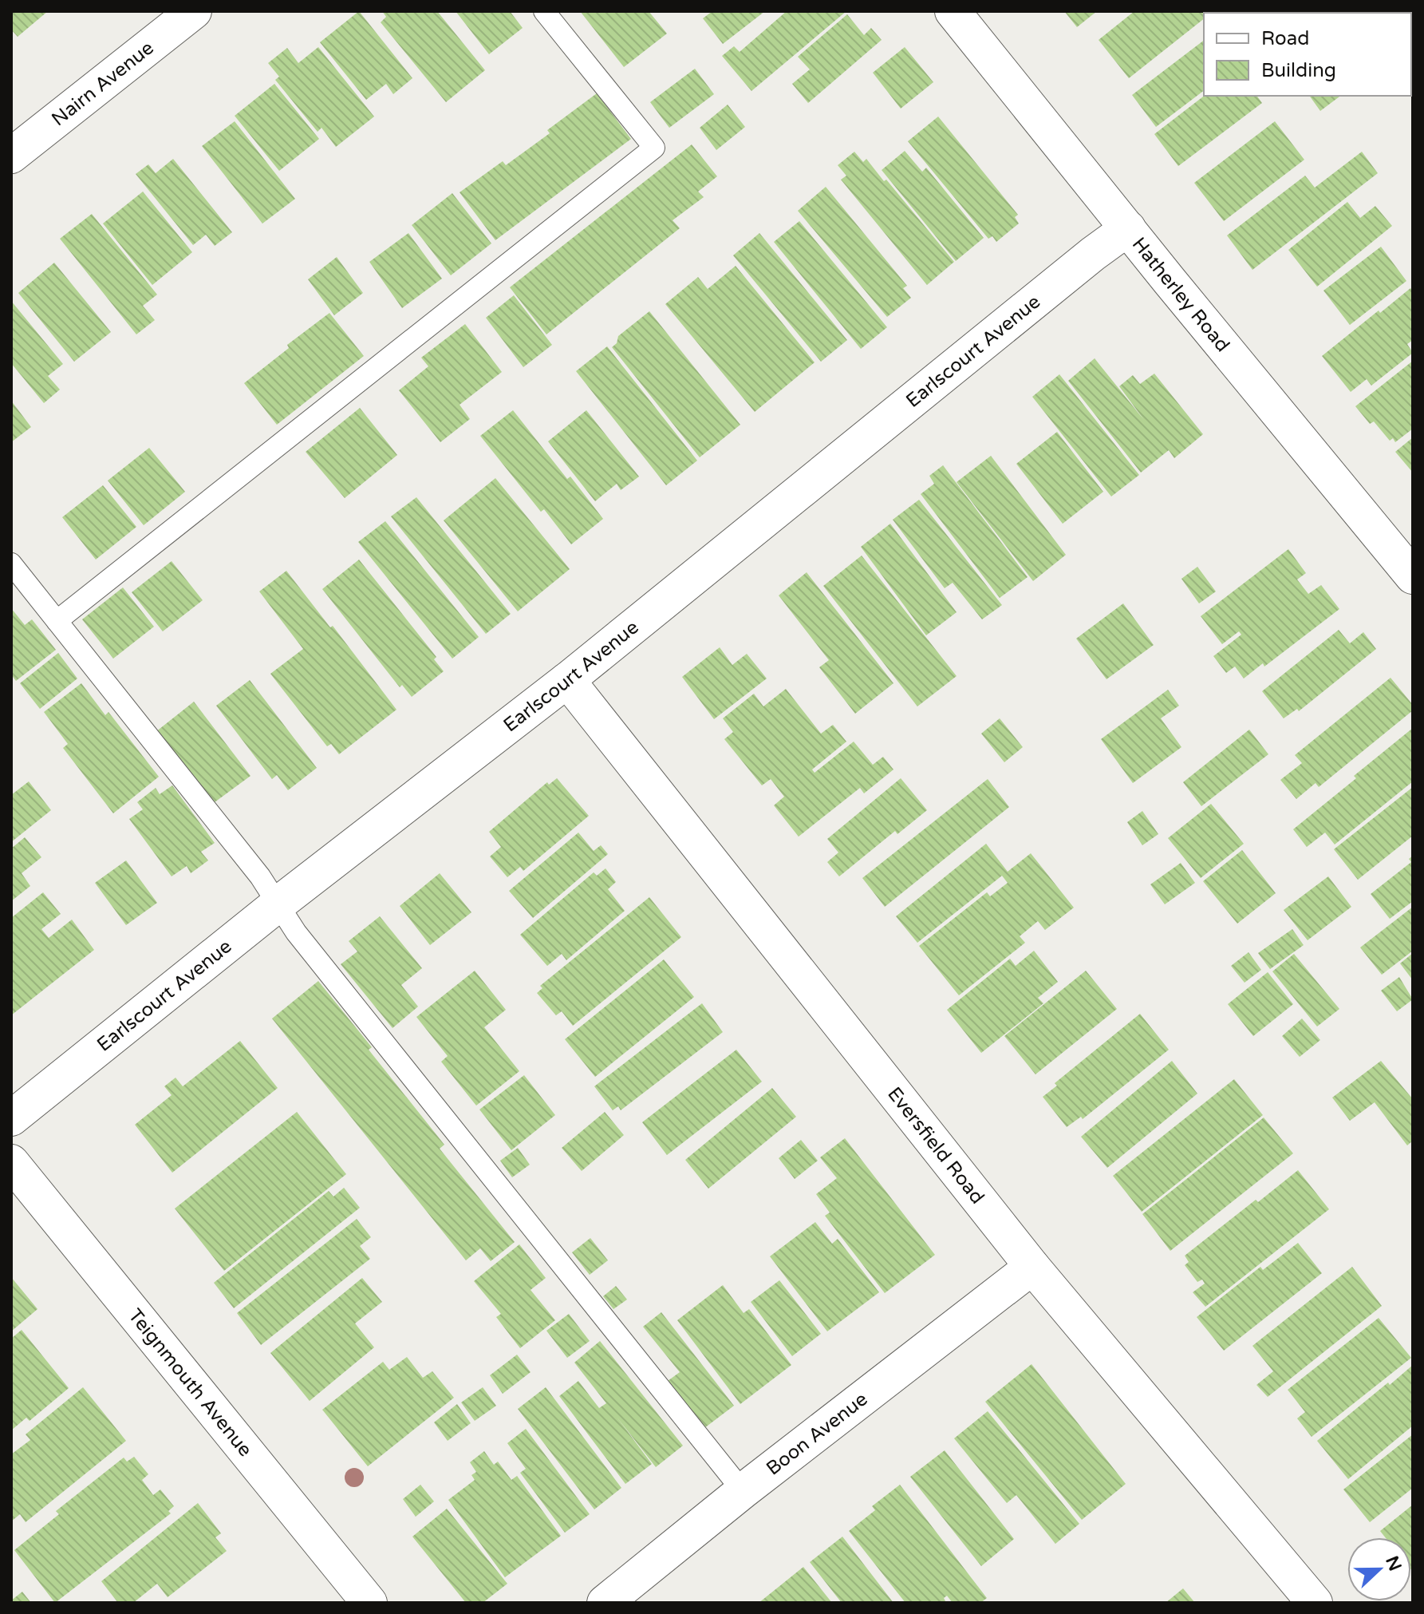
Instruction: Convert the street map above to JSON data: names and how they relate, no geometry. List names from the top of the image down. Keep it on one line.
{"streets":{"street":["Nairn Avenue","Hatherley Road","Earlscourt Avenue","Eversfield Road","Teignmouth Avenue","Boon Avenue"]},"crossings":[["Hatherley Road","Earlscourt Avenue"],["Earlscourt Avenue","Eversfield Road"],["Eversfield Road","Boon Avenue"]],"legend":["Road","Building"],"north":"right"}
